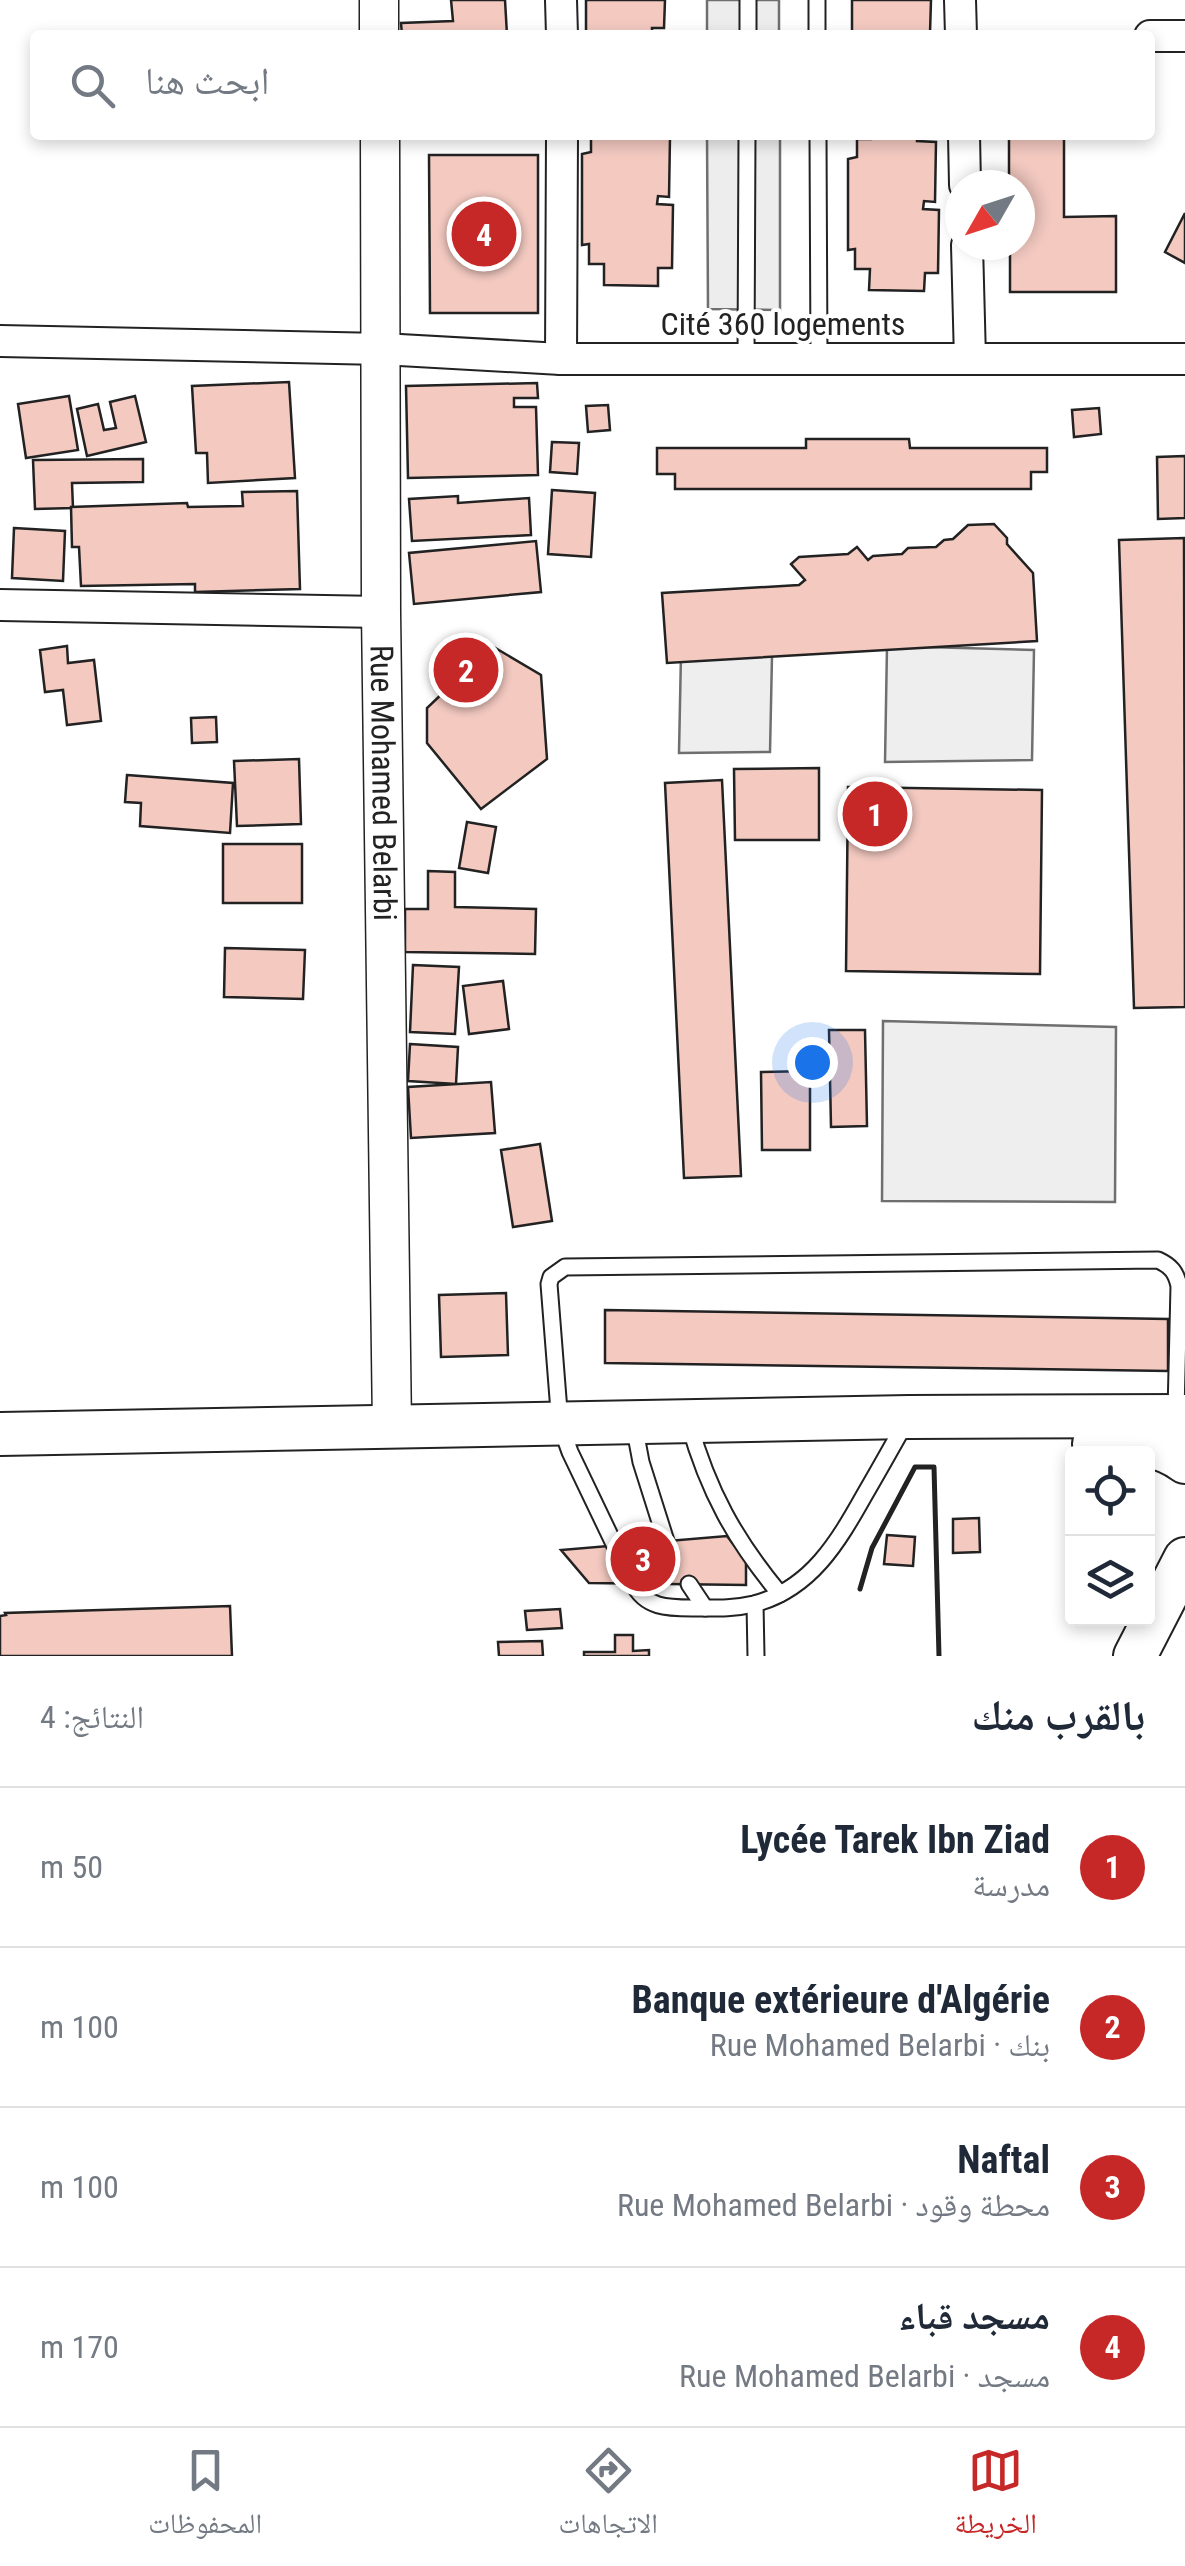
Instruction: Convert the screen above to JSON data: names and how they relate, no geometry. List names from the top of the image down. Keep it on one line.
{"streets":{"street":["Cité 360 logements","Rue Mohamed Belarbi"]},"crossings":[["Cité 360 logements","Rue Mohamed Belarbi"]],"north":"bottom left","page":{"search":"ابحث هنا","pins":["4","2","1","3"],"heading":["بالقرب منك","النتائج: 4"],"list":[{"mark":"1","name":"Lycée Tarek Ibn Ziad","note":"مدرسة","value":"50 m"},{"mark":"2","name":"Banque extérieure d'Algérie","note":"بنك · Rue Mohamed Belarbi","value":"100 m"},{"mark":"3","name":"Naftal","note":"محطة وقود · Rue Mohamed Belarbi","value":"100 m"},{"mark":"4","name":"مسجد قباء","note":"مسجد · Rue Mohamed Belarbi","value":"170 m"}],"nav":["الخريطة","الاتجاهات","المحفوظات"]}}
